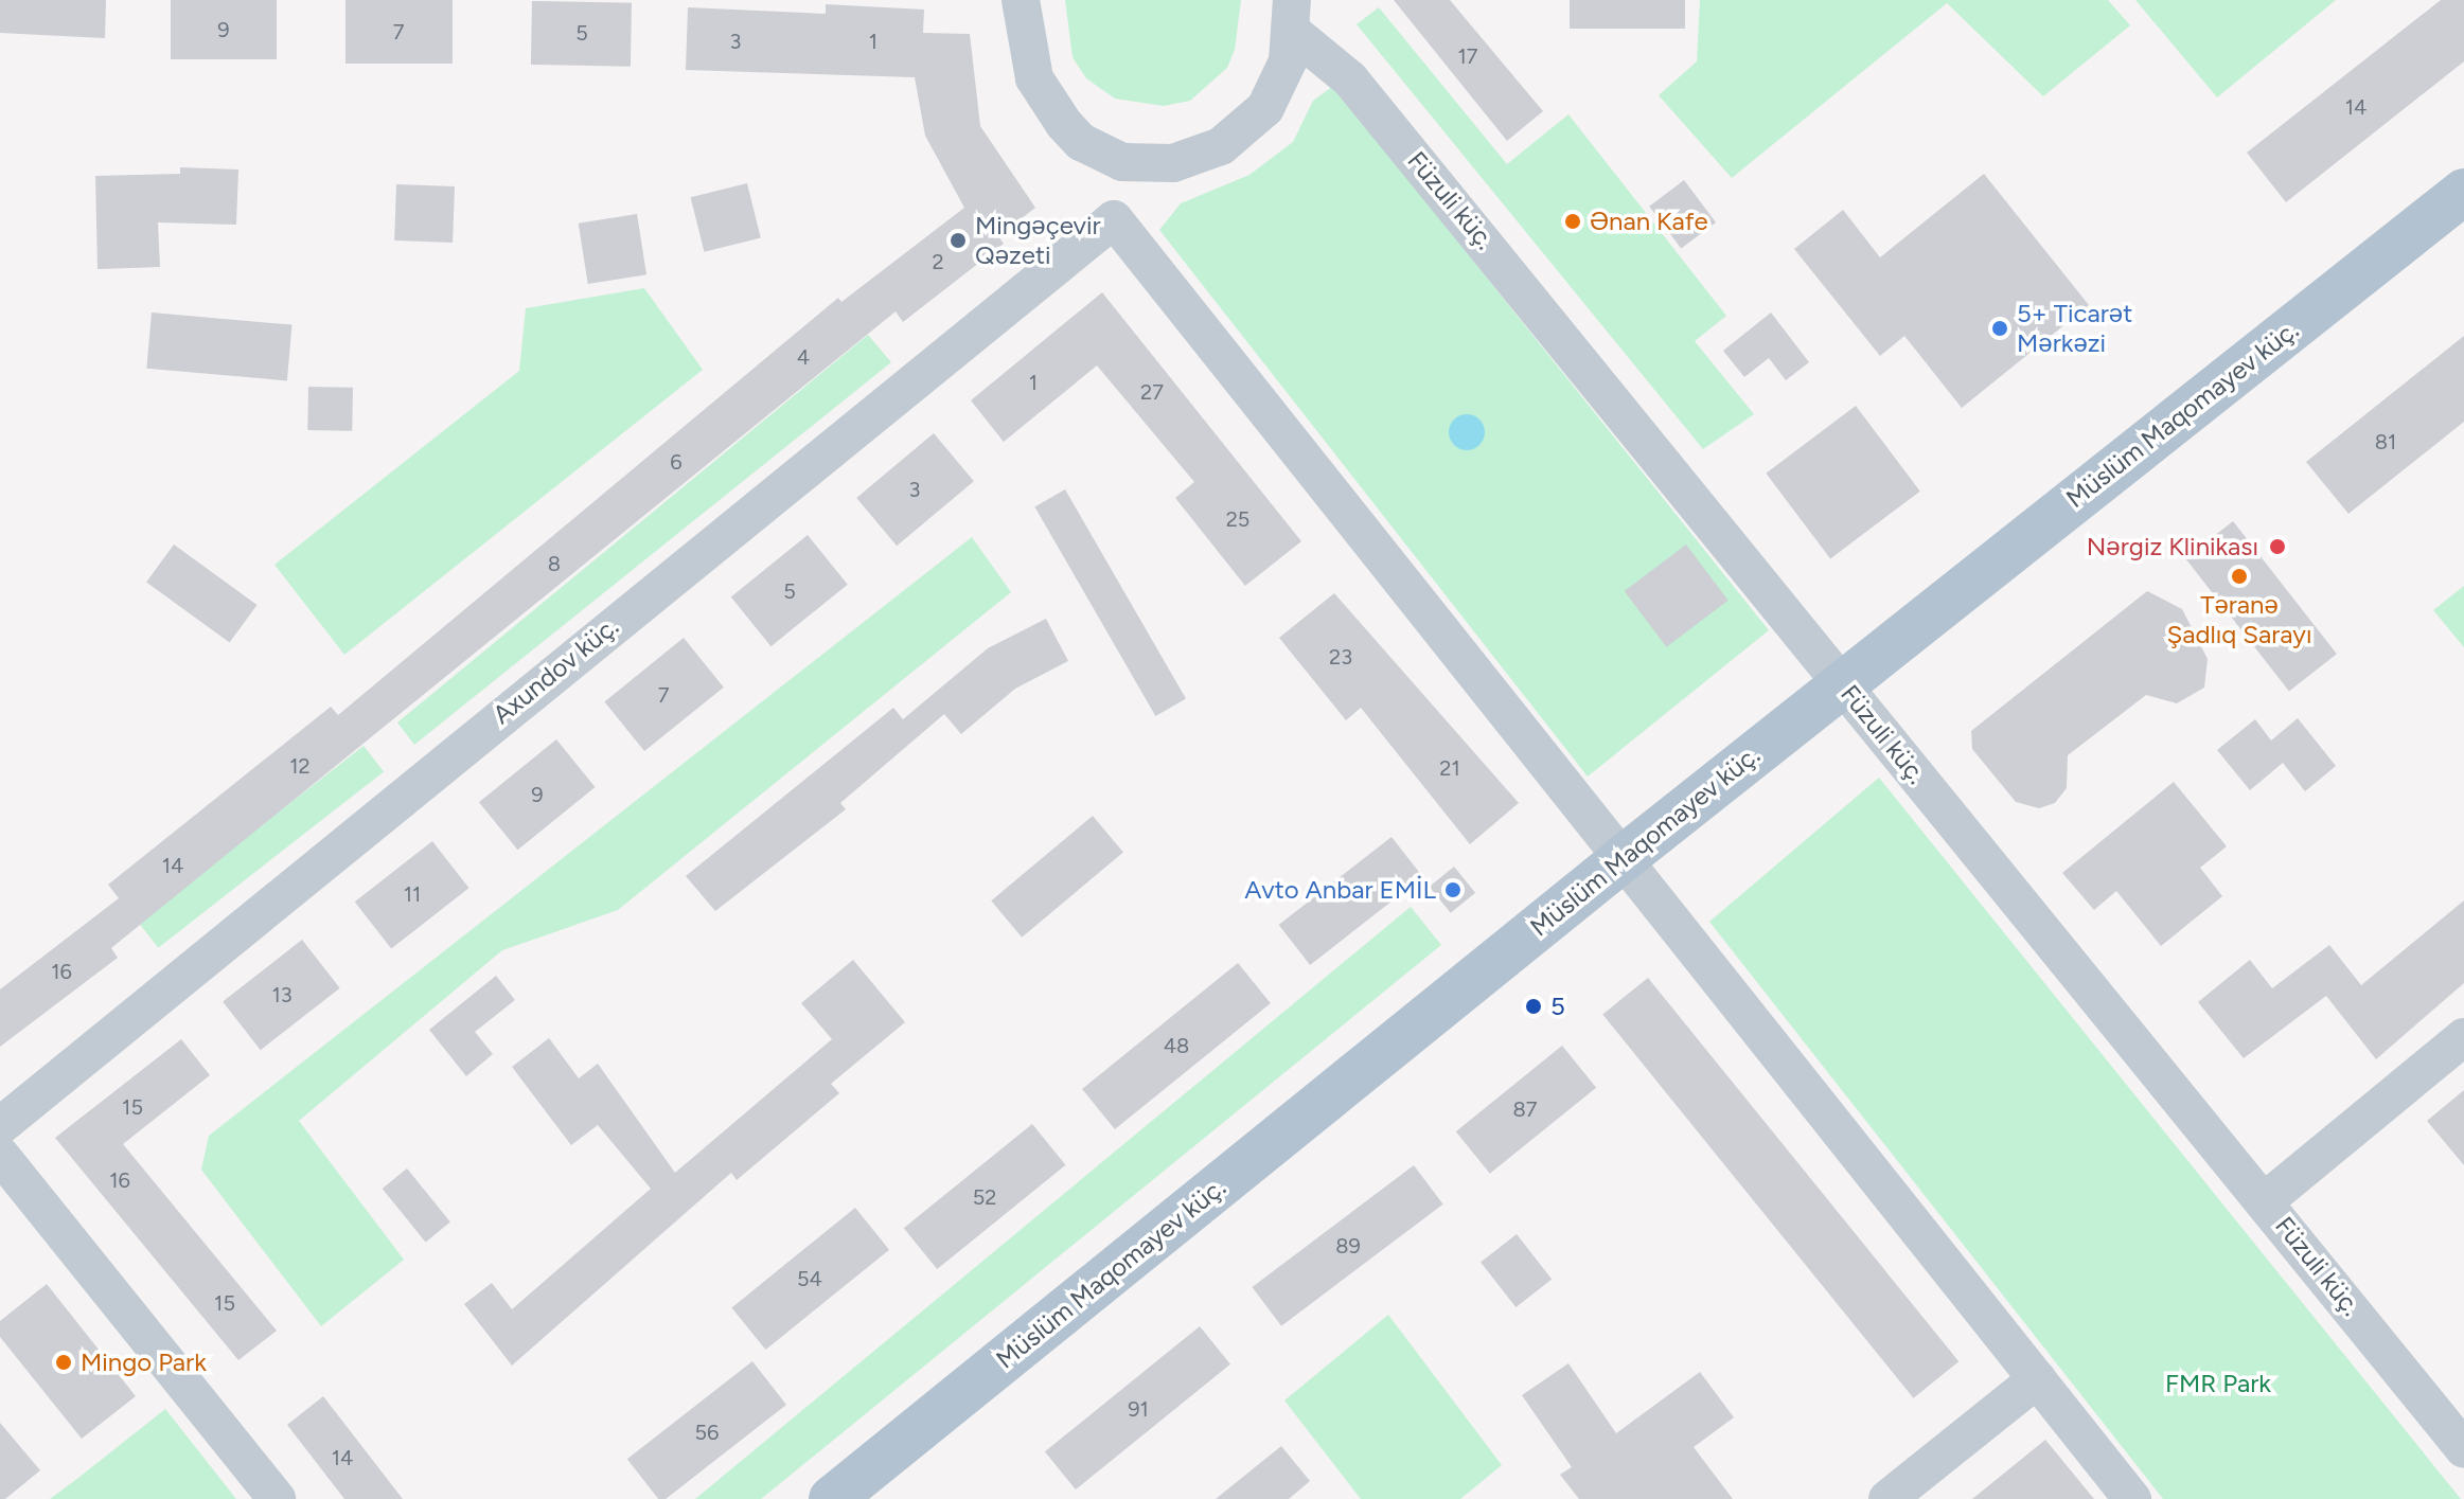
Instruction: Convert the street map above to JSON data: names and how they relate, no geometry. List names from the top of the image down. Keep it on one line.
{"streets":{"main road":["Müslüm Maqomayev küç."],"street":["Füzuli küç.","Axundov küç."]},"crossings":[["Füzuli küç.","Müslüm Maqomayev küç."]],"parks":["FMR Park"],"places":["Ənan Kafe","Mingəçevir Qəzeti","5+ Ticarət Mərkəzi","Nərgiz Klinikası","Təranə Şadlıq Sarayı","Avto Anbar EMİL","5","Mingo Park"],"house_numbers":["9","7","5","3","1","17","14","2","4","1","27","81","6","3","25","8","5","23","7","12","21","9","14","11","16","13","48","15","87","16","52","89","54","15","91","56","14"]}
